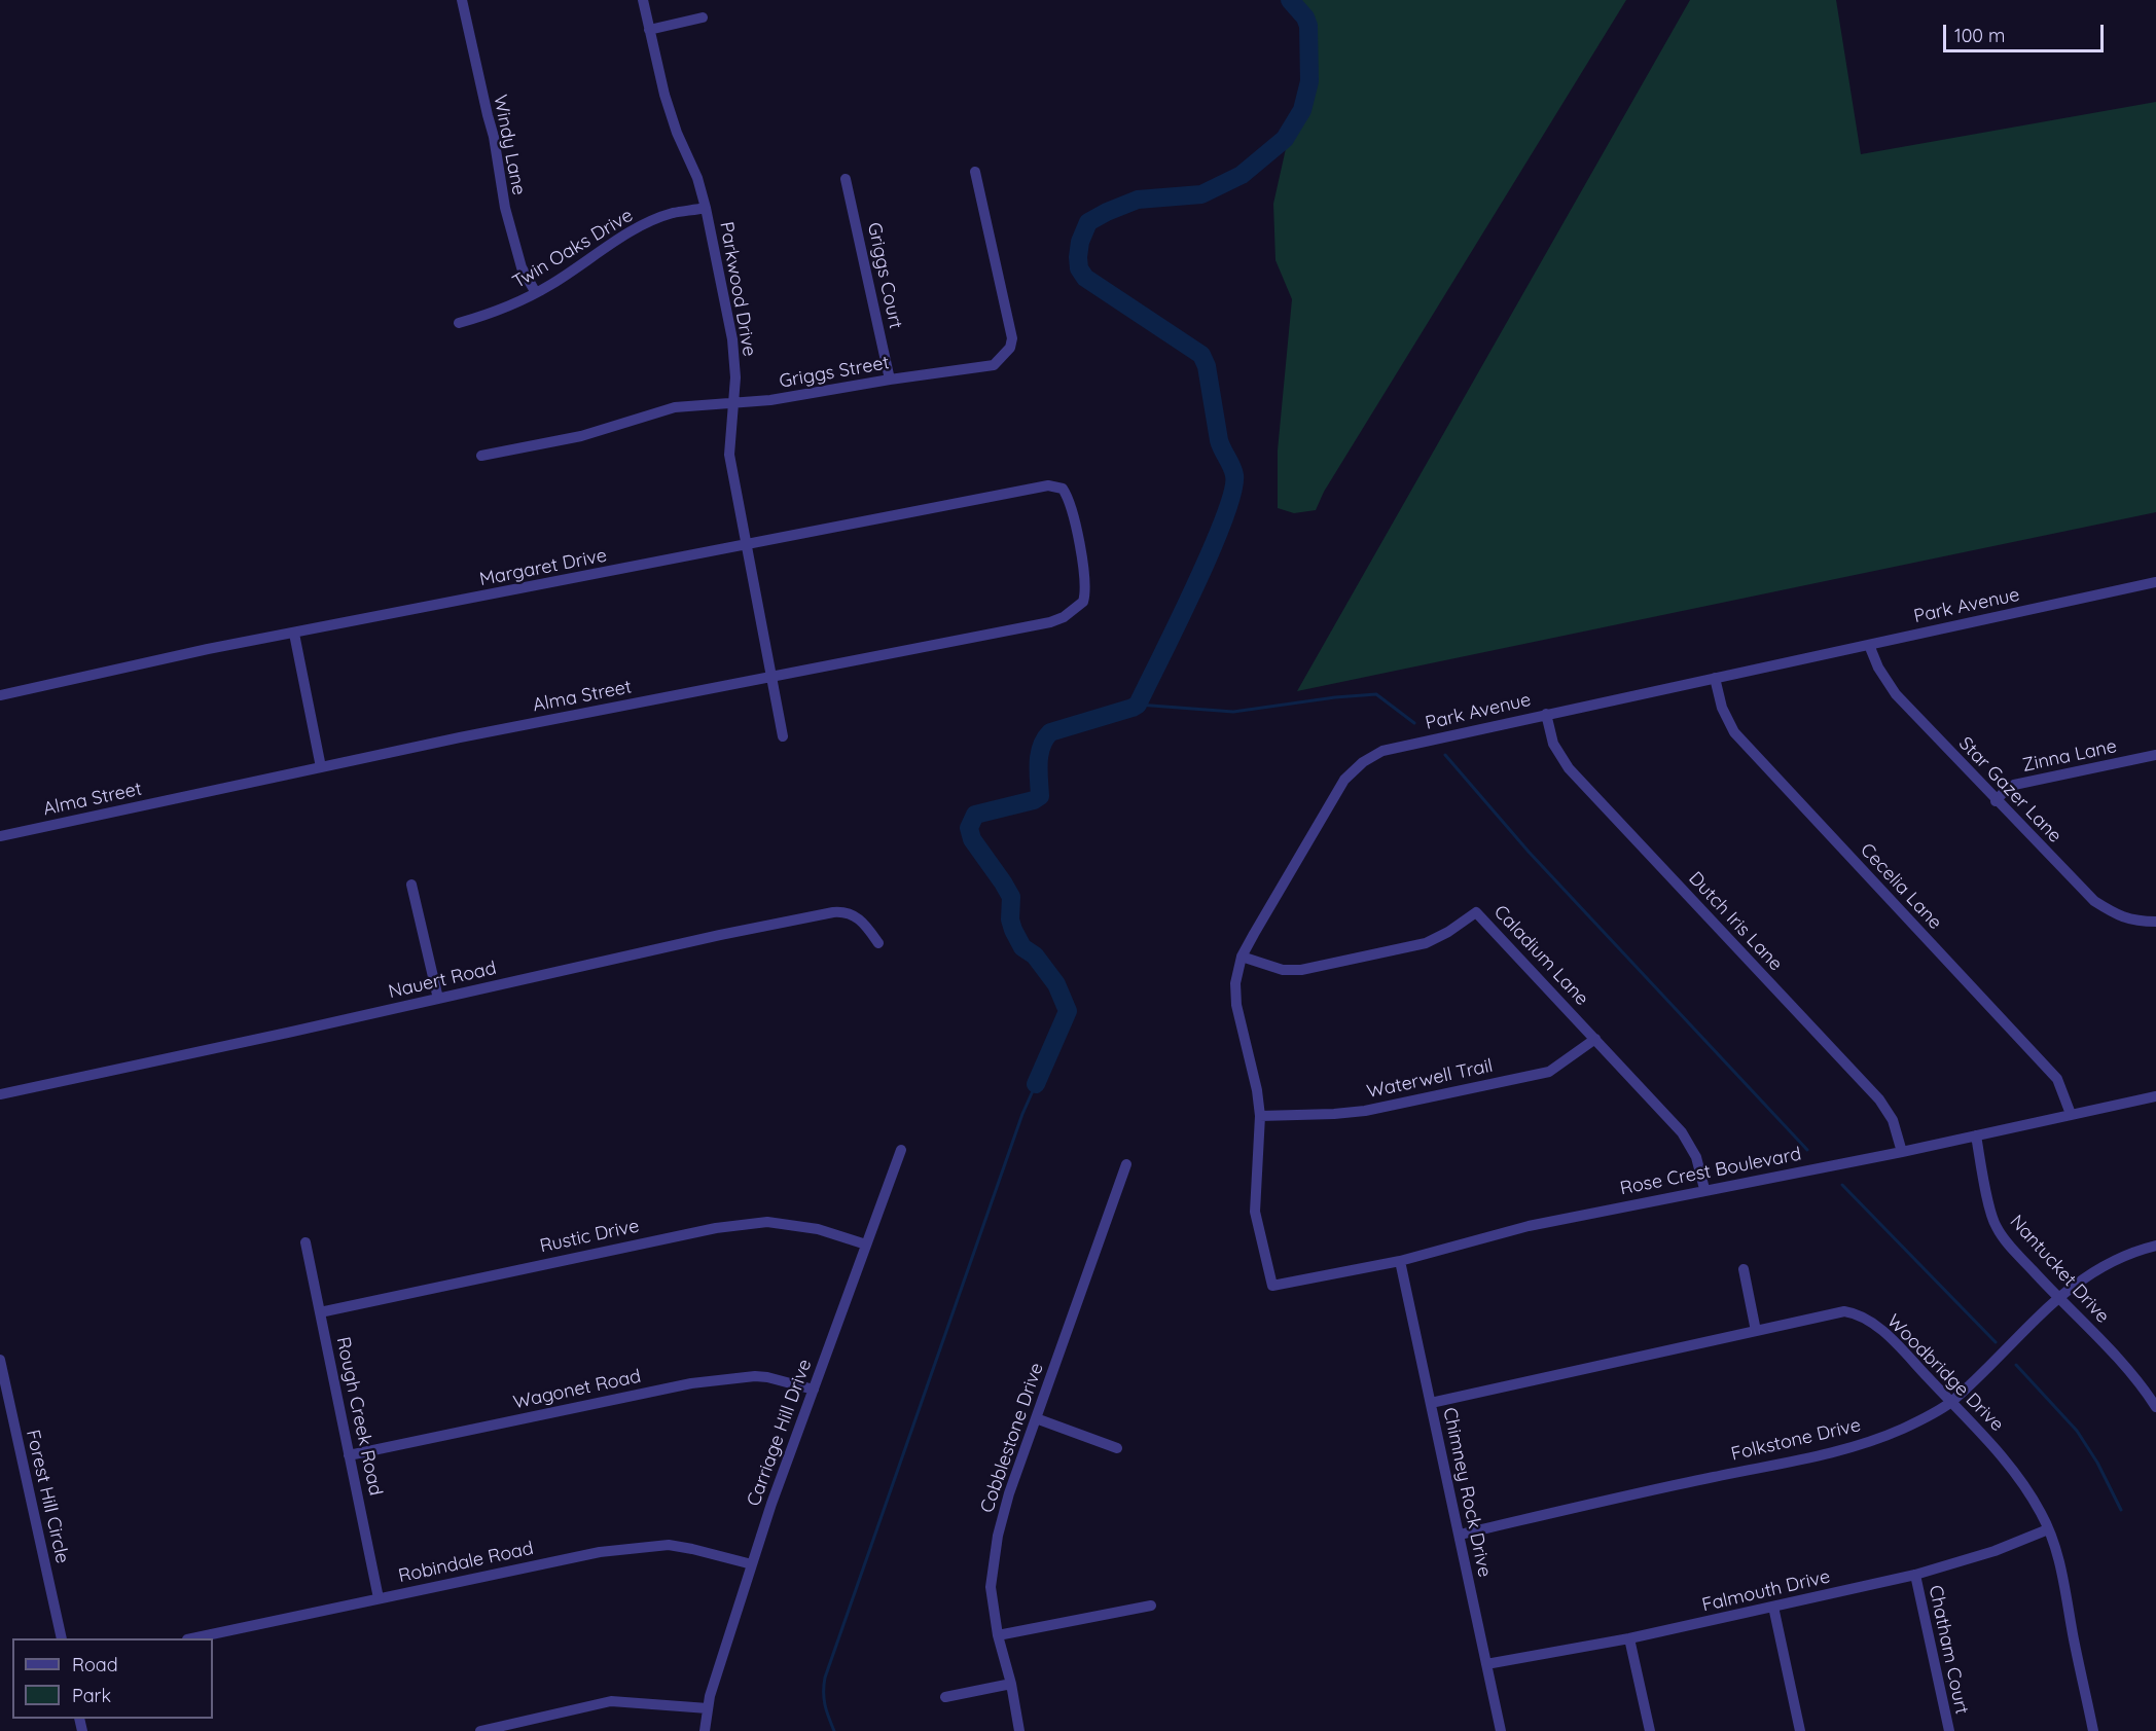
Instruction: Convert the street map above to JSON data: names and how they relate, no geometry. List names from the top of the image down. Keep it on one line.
{"streets":{"street":["Windy Lane","Twin Oaks Drive","Griggs Court","Parkwood Drive","Griggs Street","Margaret Drive","Park Avenue","Alma Street","Zinna Lane","Star Gazer Lane","Cecelia Lane","Dutch Iris Lane","Caladium Lane","Nauert Road","Waterwell Trail","Rose Crest Boulevard","Rustic Drive","Nantucket Drive","Woodbridge Drive","Wagonet Road","Rough Creek Road","Carriage Hill Drive","Cobblestone Drive","Folkstone Drive","Chimney Rock Drive","Forest Hill Circle","Robindale Road","Falmouth Drive","Chatham Court"]},"crossings":[["Windy Lane","Twin Oaks Drive"],["Twin Oaks Drive","Parkwood Drive"],["Griggs Court","Griggs Street"],["Parkwood Drive","Griggs Street"],["Parkwood Drive","Margaret Drive"],["Parkwood Drive","Alma Street"],["Margaret Drive","Alma Street"],["Park Avenue","Star Gazer Lane"],["Park Avenue","Cecelia Lane"],["Park Avenue","Dutch Iris Lane"],["Park Avenue","Caladium Lane"],["Park Avenue","Waterwell Trail"],["Park Avenue","Rose Crest Boulevard"],["Zinna Lane","Star Gazer Lane"],["Cecelia Lane","Rose Crest Boulevard"],["Dutch Iris Lane","Rose Crest Boulevard"],["Caladium Lane","Waterwell Trail"],["Caladium Lane","Rose Crest Boulevard"],["Rose Crest Boulevard","Nantucket Drive"],["Rose Crest Boulevard","Chimney Rock Drive"],["Rustic Drive","Rough Creek Road"],["Rustic Drive","Carriage Hill Drive"],["Nantucket Drive","Folkstone Drive"],["Woodbridge Drive","Folkstone Drive"],["Woodbridge Drive","Chimney Rock Drive"],["Woodbridge Drive","Falmouth Drive"],["Wagonet Road","Rough Creek Road"],["Wagonet Road","Carriage Hill Drive"],["Rough Creek Road","Robindale Road"],["Carriage Hill Drive","Robindale Road"],["Folkstone Drive","Chimney Rock Drive"],["Chimney Rock Drive","Falmouth Drive"],["Falmouth Drive","Chatham Court"]],"legend":["Road","Park"],"scale_bar":"100 m"}
